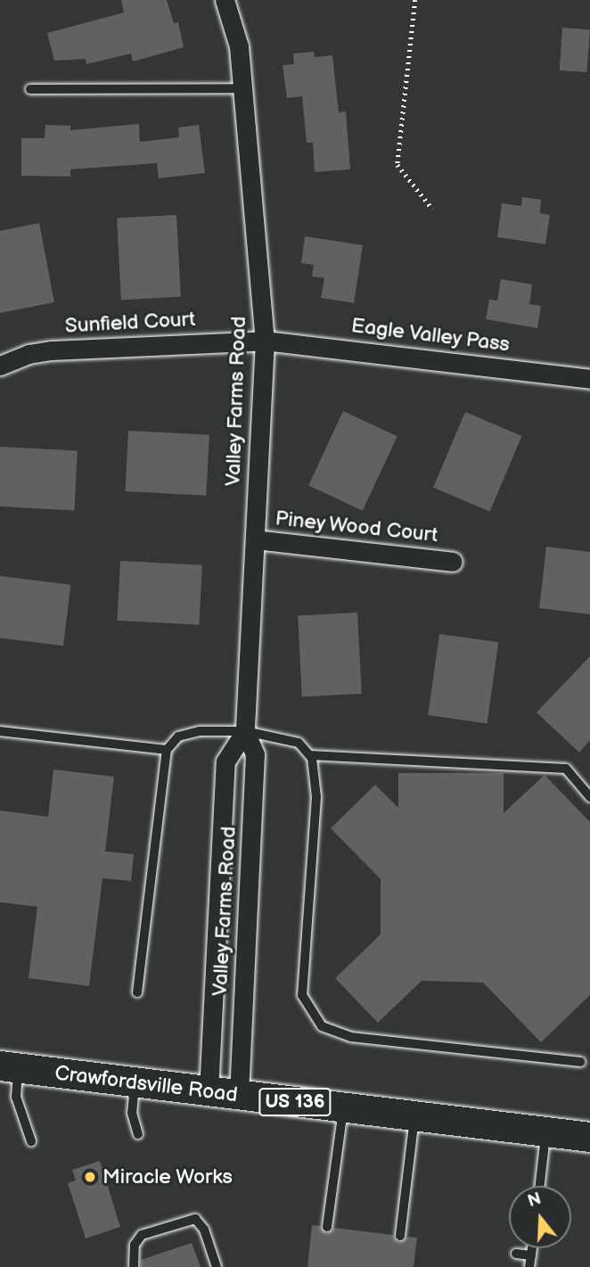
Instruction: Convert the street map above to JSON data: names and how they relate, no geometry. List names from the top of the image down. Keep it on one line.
{"streets":{"main road":["Crawfordsville Road","US 136"],"street":["Sunfield Court","Eagle Valley Pass","Valley Farms Road","Piney Wood Court"]},"crossings":[["Sunfield Court","Eagle Valley Pass"],["Sunfield Court","Valley Farms Road"],["Eagle Valley Pass","Valley Farms Road"],["Valley Farms Road","Piney Wood Court"],["Valley Farms Road","Crawfordsville Road"]],"places":["Miracle Works"],"north":"top"}
